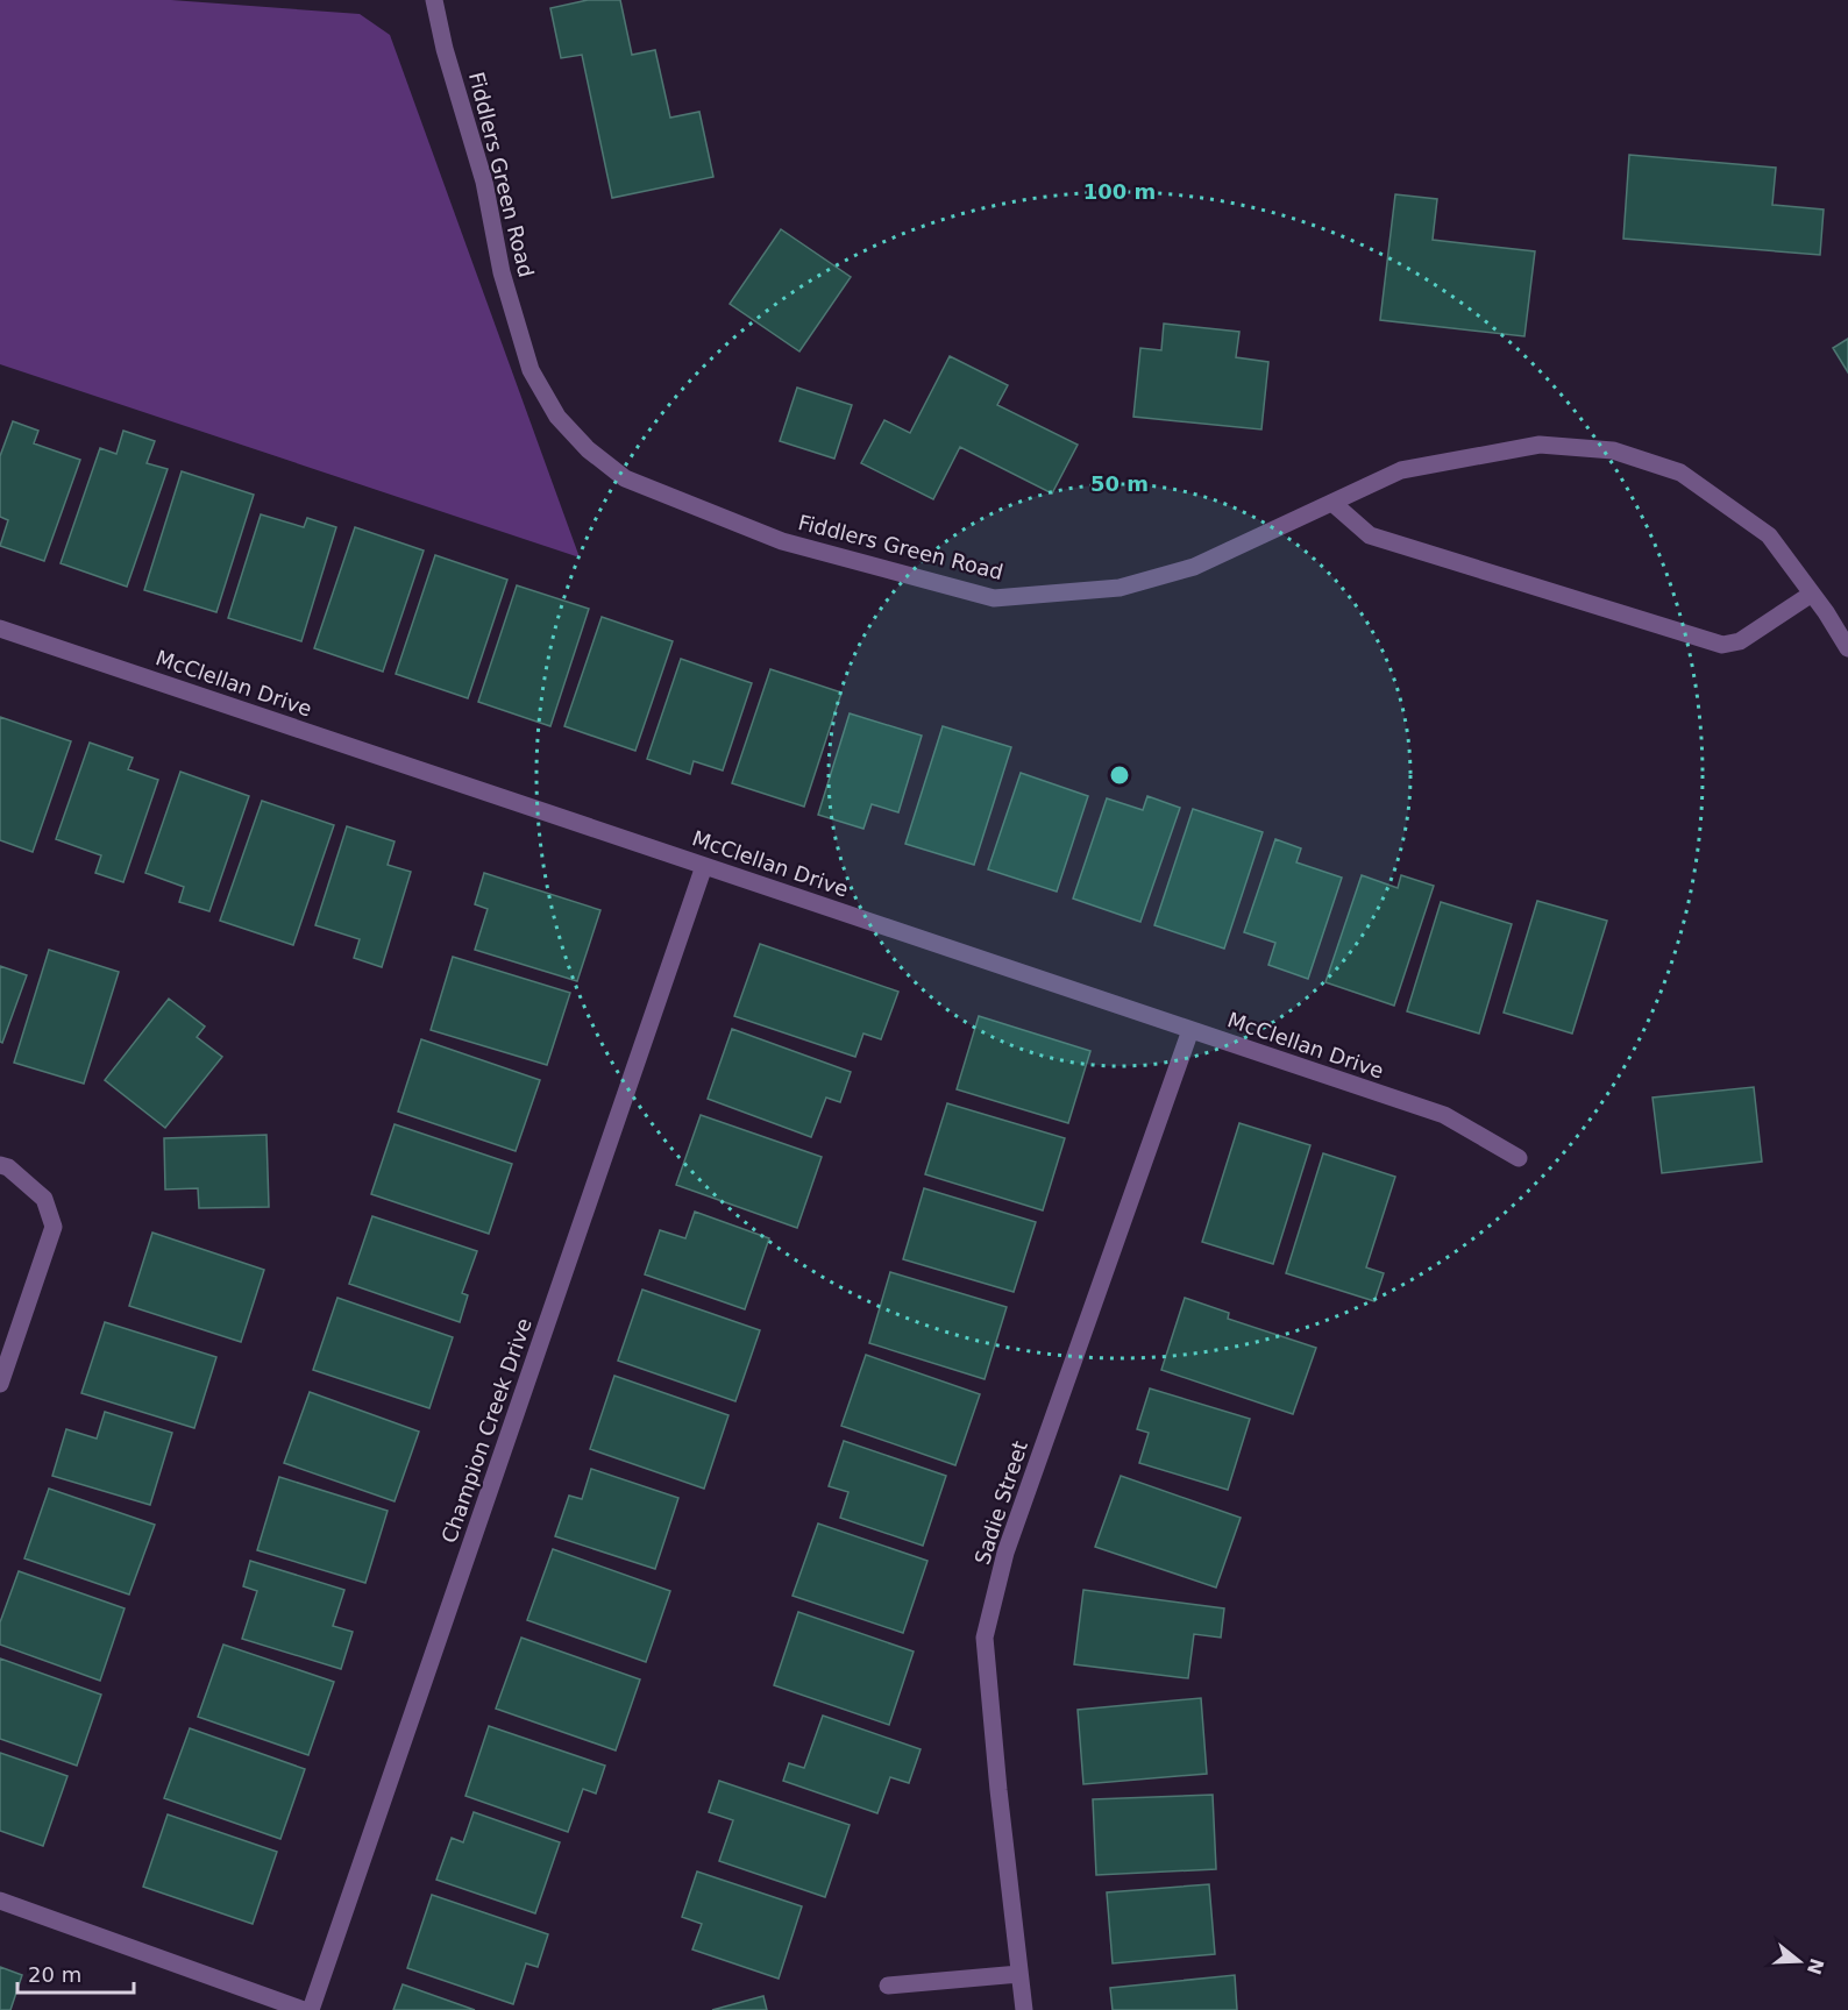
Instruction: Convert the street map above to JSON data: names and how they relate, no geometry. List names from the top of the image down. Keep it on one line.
{"streets":{"street":["Fiddlers Green Road","McClellan Drive","Champion Creek Drive","Sadie Street"]},"crossings":[["McClellan Drive","Champion Creek Drive"],["McClellan Drive","Sadie Street"]],"scale_bar":"20 m","north":"right","rings":["100 m","50 m"]}
